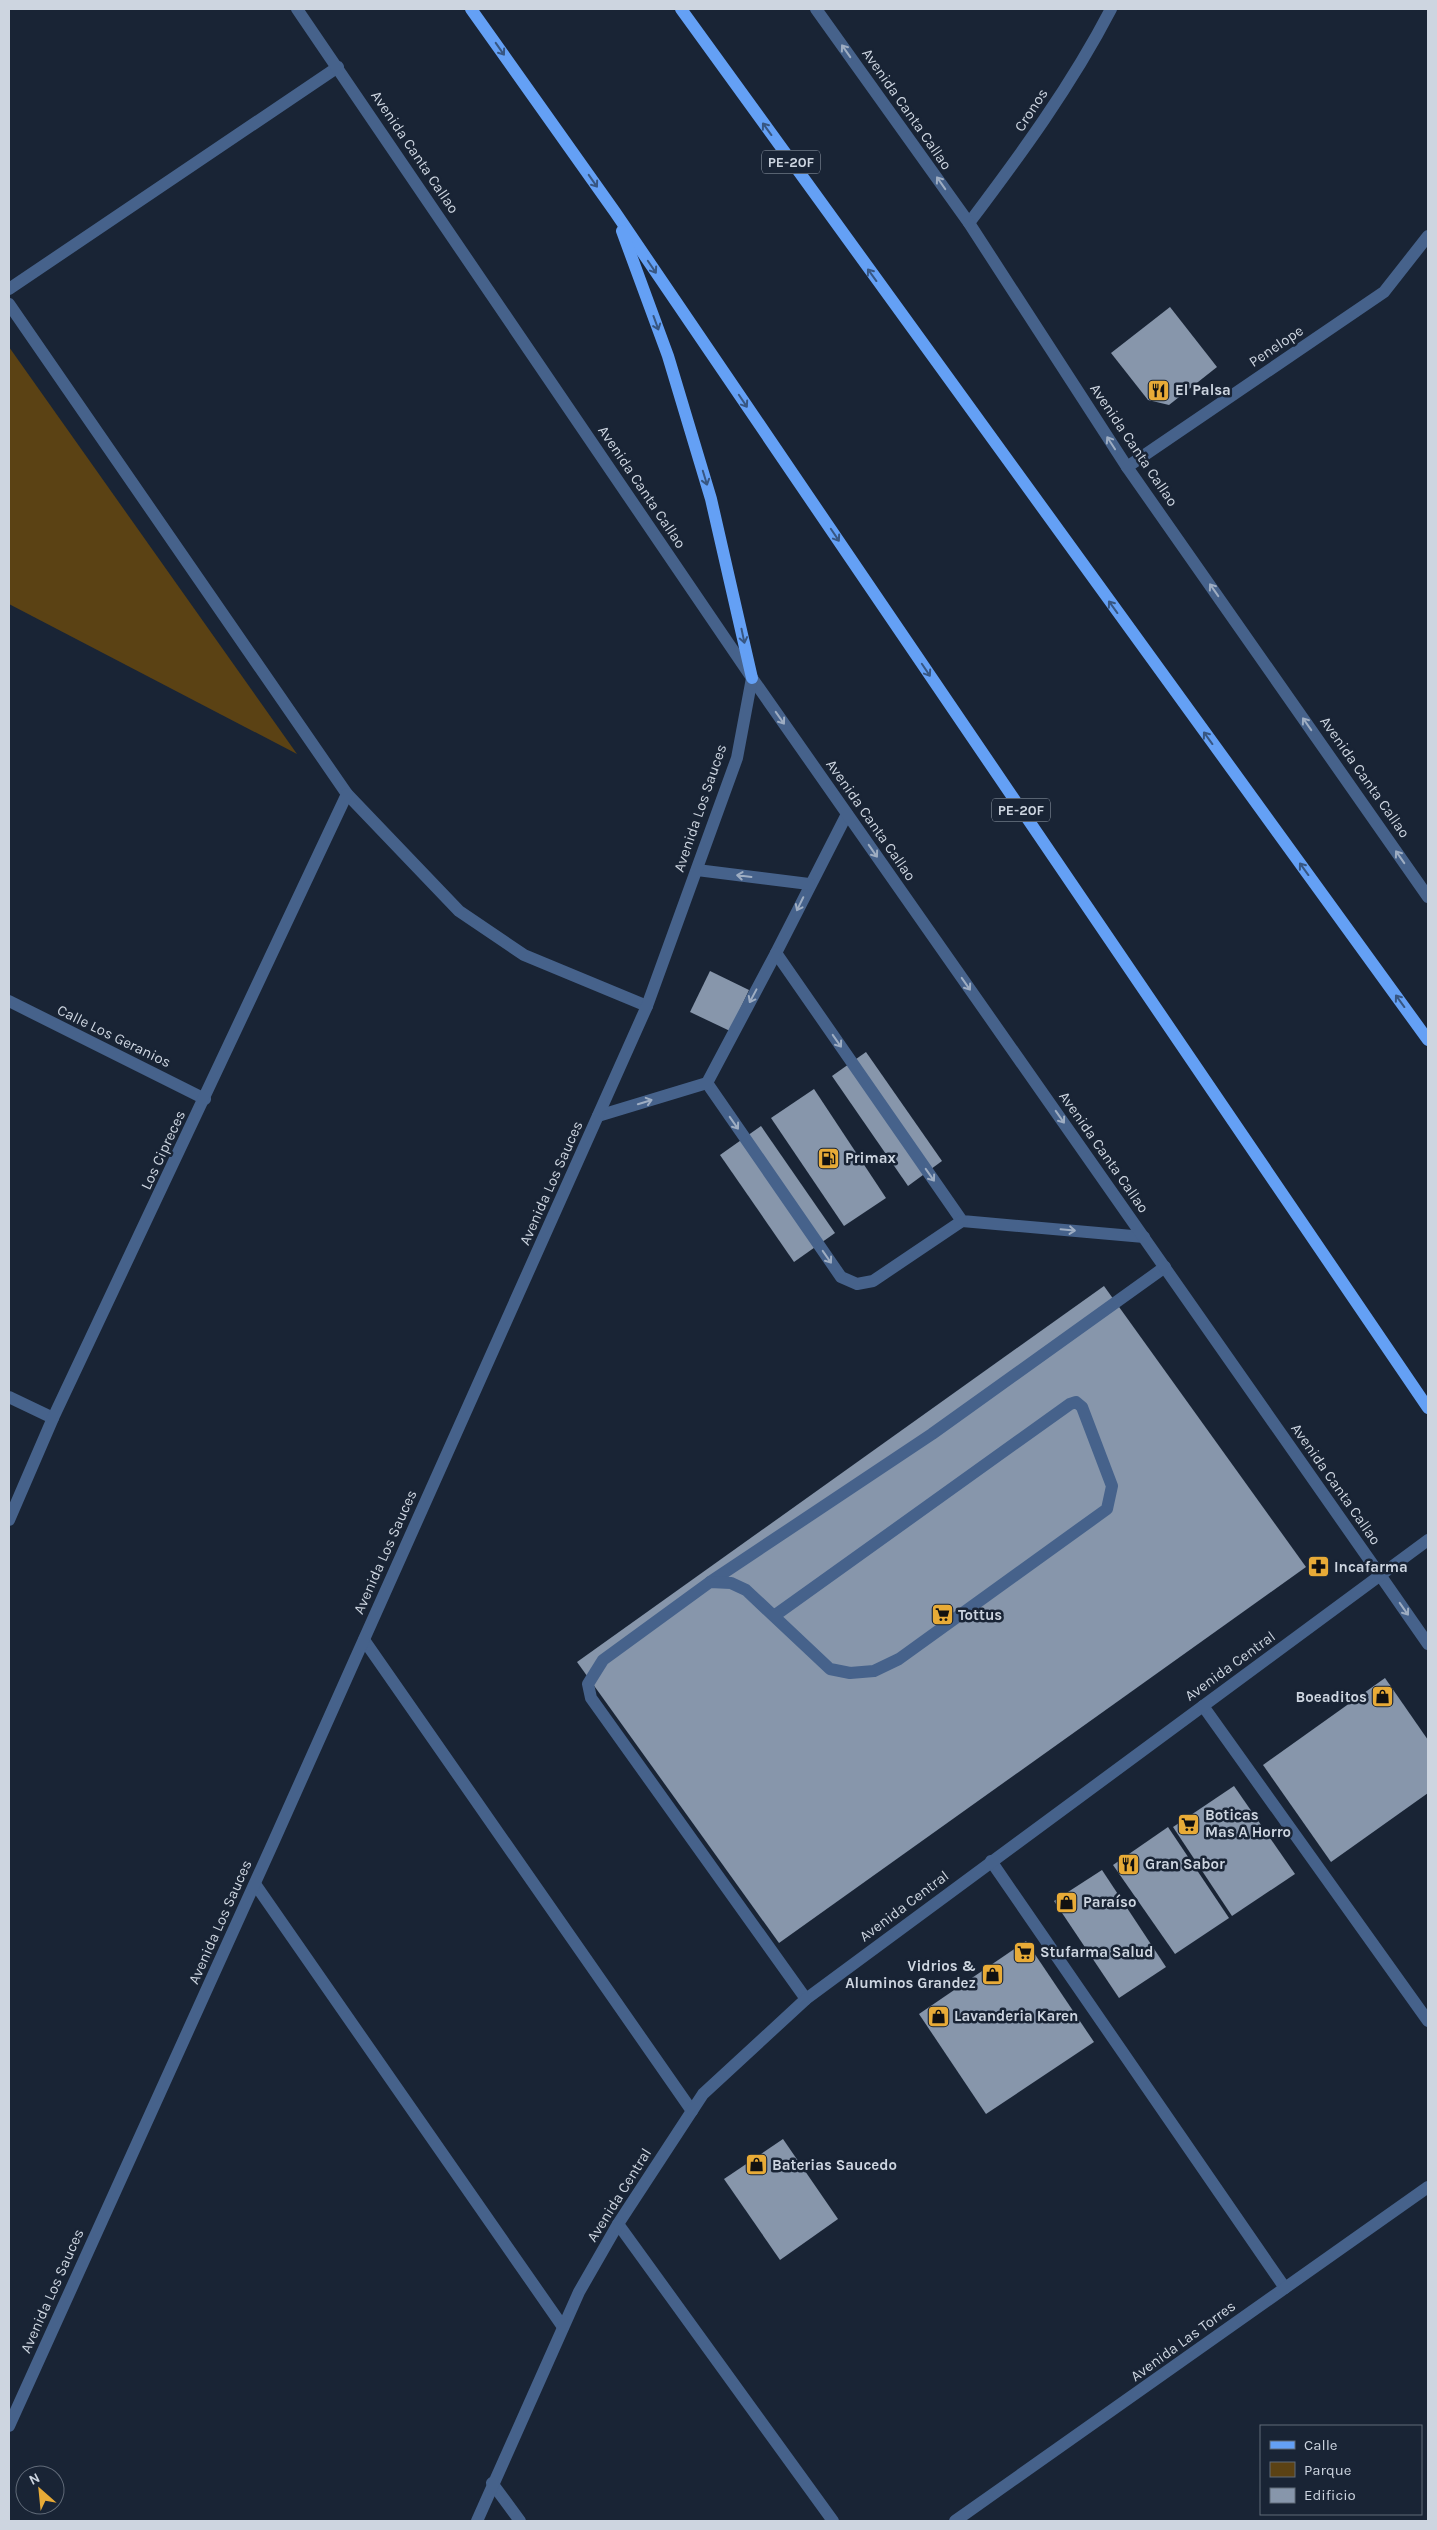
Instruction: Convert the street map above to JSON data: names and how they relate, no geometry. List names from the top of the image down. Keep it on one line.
{"streets":{"main road":["PE-20F"],"street":["Avenida Canta Callao","Cronos","Penelope","Avenida Los Sauces","Calle Los Geranios","Los Cipreces","Avenida Central","Avenida Las Torres"]},"crossings":[["Avenida Canta Callao","Cronos"],["Avenida Canta Callao","Penelope"],["Avenida Canta Callao","Avenida Los Sauces"],["Avenida Canta Callao","Avenida Central"],["Calle Los Geranios","Los Cipreces"]],"places":{"restaurant":["El Palsa","Gran Sabor"],"fuel station":["Primax"],"pharmacy":["Incafarma"],"supermarket":["Tottus","Boticas Mas A Horro","Stufarma Salud"],"shop":["Boeaditos","Paraíso","Vidrios & Aluminos Grandez","Lavanderia Karen","Baterias Saucedo"]},"legend":["Calle","Parque","Edificio"],"north":"top left"}
